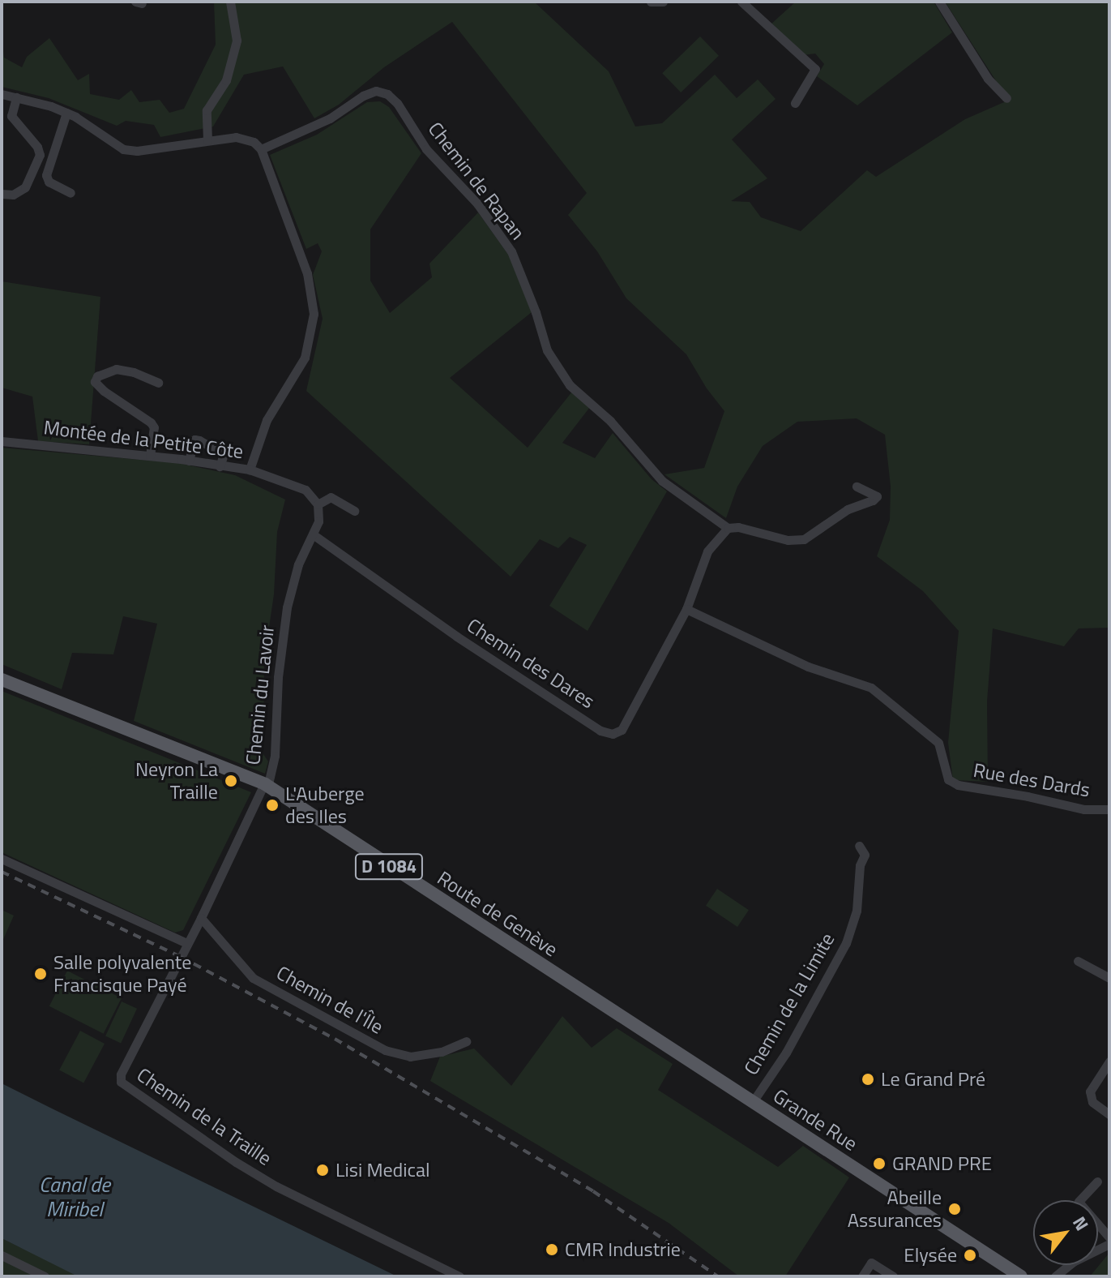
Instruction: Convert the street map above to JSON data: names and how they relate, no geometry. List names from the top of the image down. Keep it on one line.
{"streets":{"main road":["D 1084","Route de Genève","Grande Rue"],"street":["Chemin de Rapan","Montée de la Petite Côte","Chemin des Dares","Chemin du Lavoir","Rue des Dards","Chemin de l'Île","Chemin de la Limite","Chemin de la Traille"]},"crossings":[["Chemin de Rapan","Chemin des Dares"],["Chemin des Dares","Chemin du Lavoir"],["Chemin des Dares","Rue des Dards"],["Chemin du Lavoir","Route de Genève"],["Chemin du Lavoir","Chemin de la Traille"],["Route de Genève","Chemin de la Limite"],["Route de Genève","Chemin de la Traille"],["Route de Genève","Grande Rue"],["Chemin de l'Île","Chemin de la Traille"],["Chemin de la Limite","Grande Rue"]],"water":["Canal de Miribel"],"places":["Neyron La Traille","L'Auberge des Iles","Salle polyvalente Francisque Payé","Le Grand Pré","GRAND PRE","Lisi Medical","Abeille Assurances","CMR Industrie","Elysée"],"north":"top right"}
